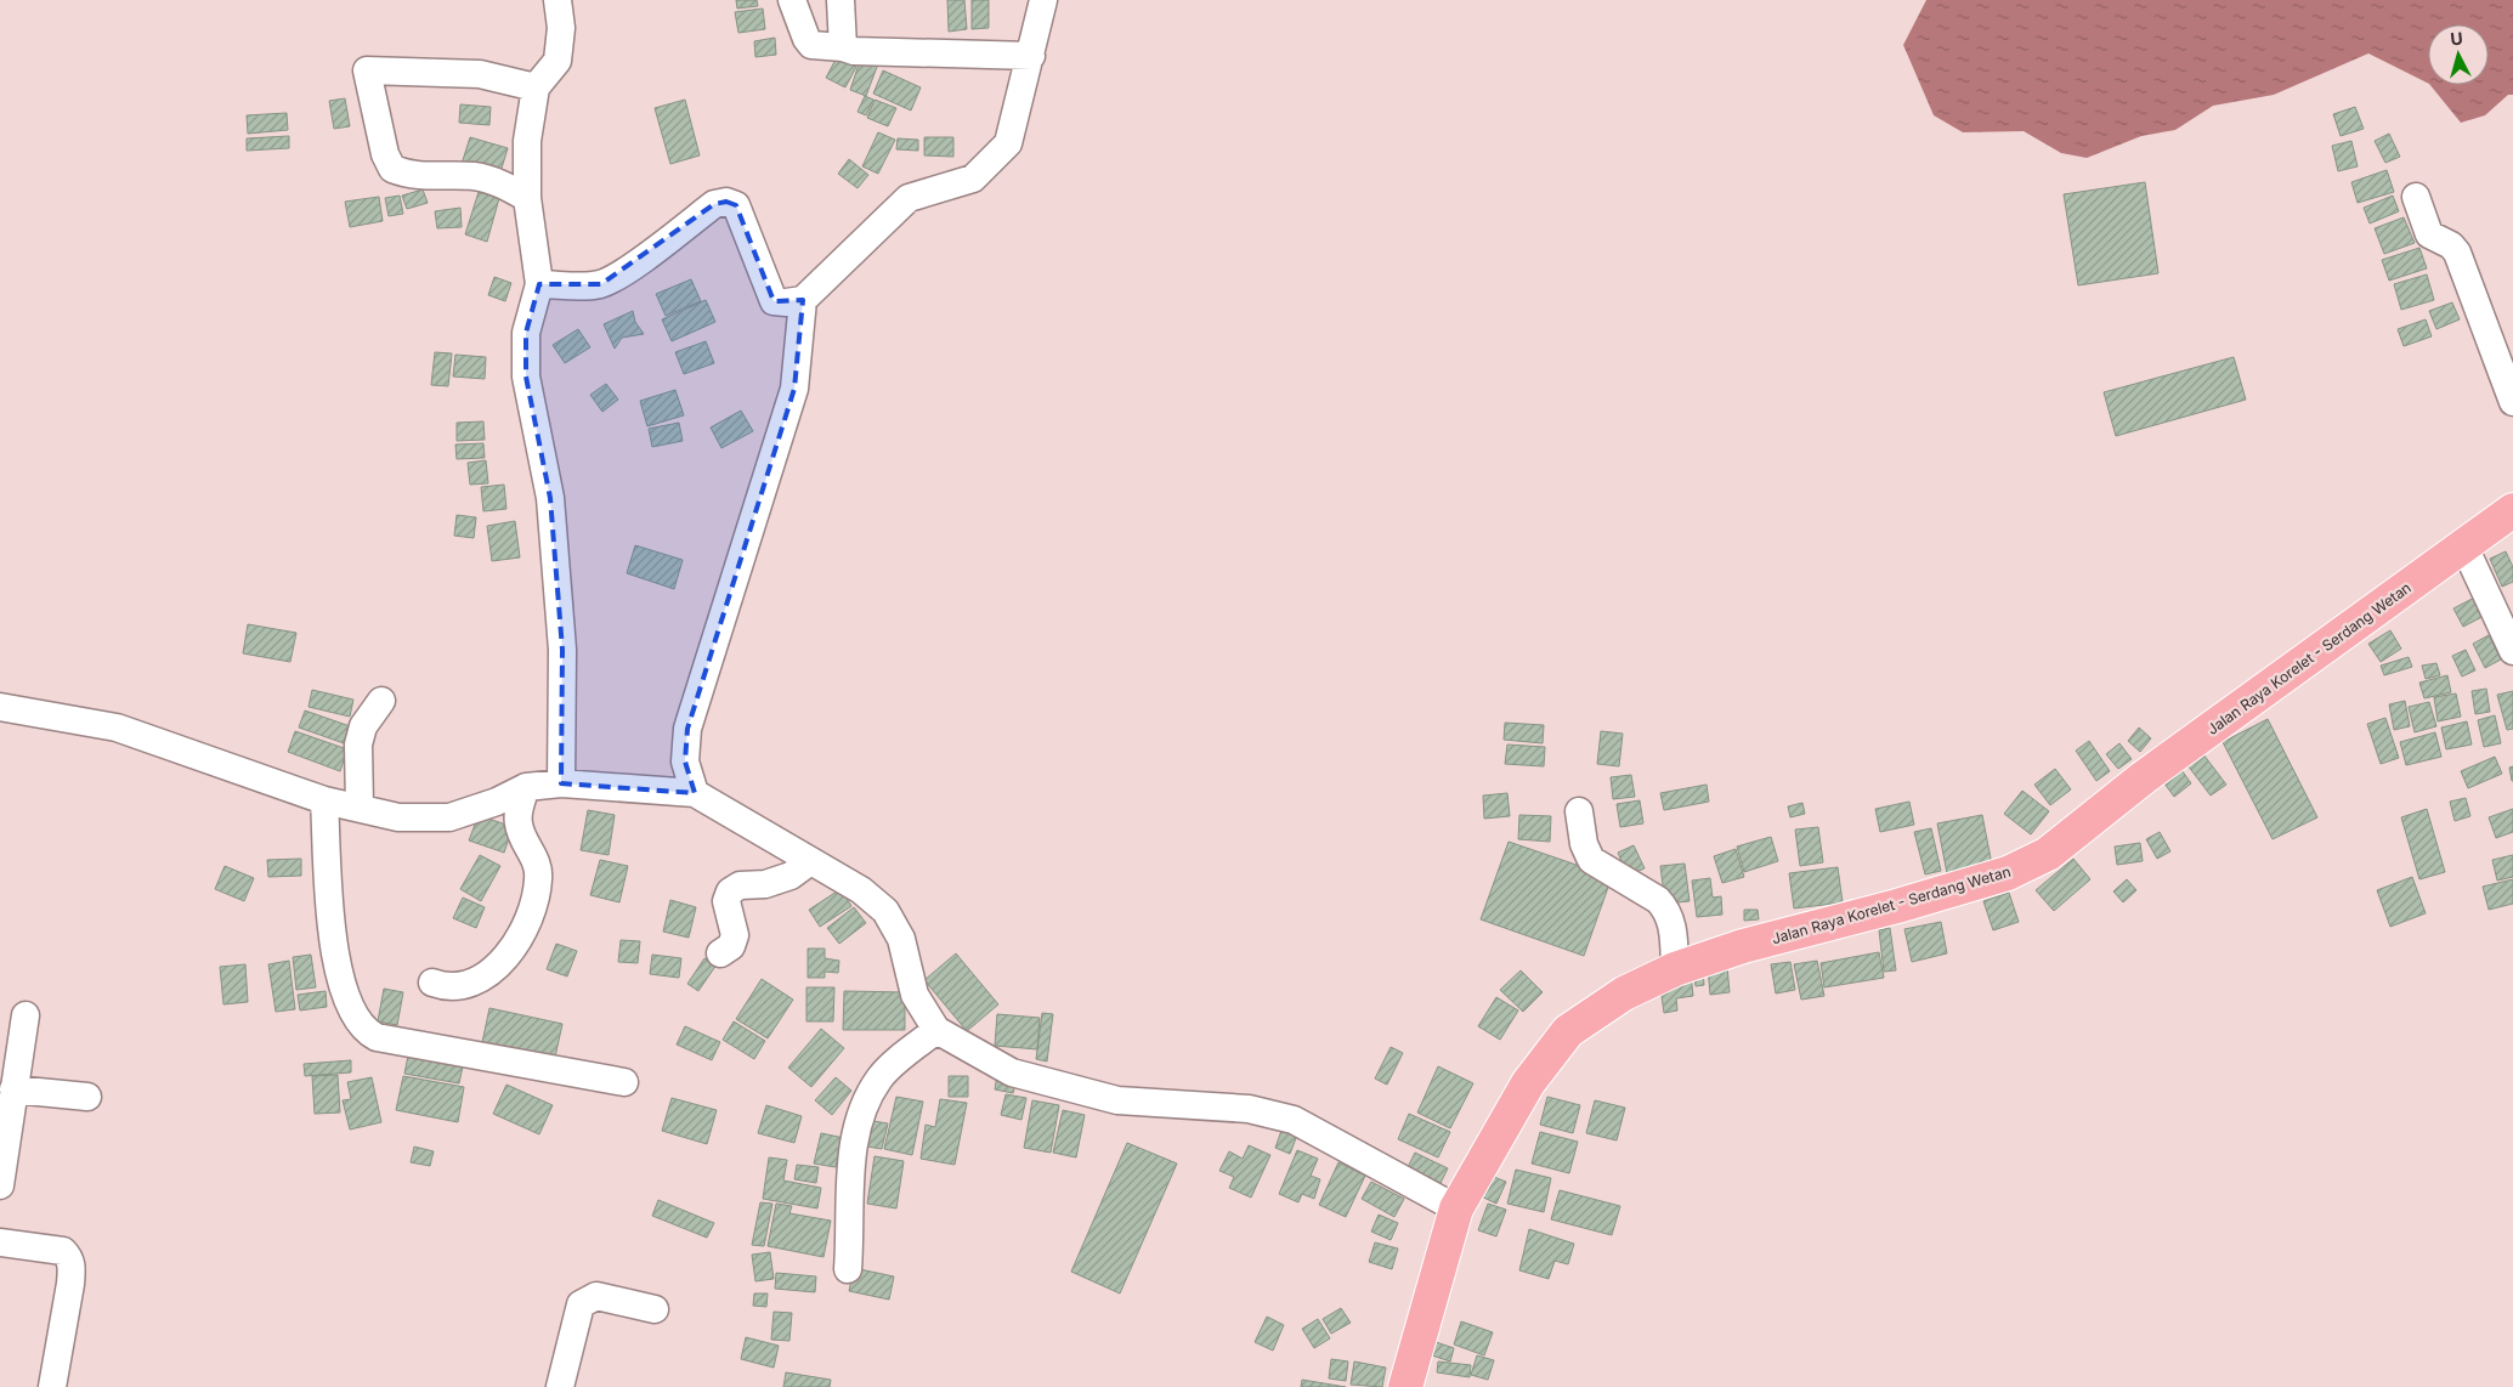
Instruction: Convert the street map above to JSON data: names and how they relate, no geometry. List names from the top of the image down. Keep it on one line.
{"streets":{"main road":["Jalan Raya Korelet - Serdang Wetan"]},"north":"top"}
